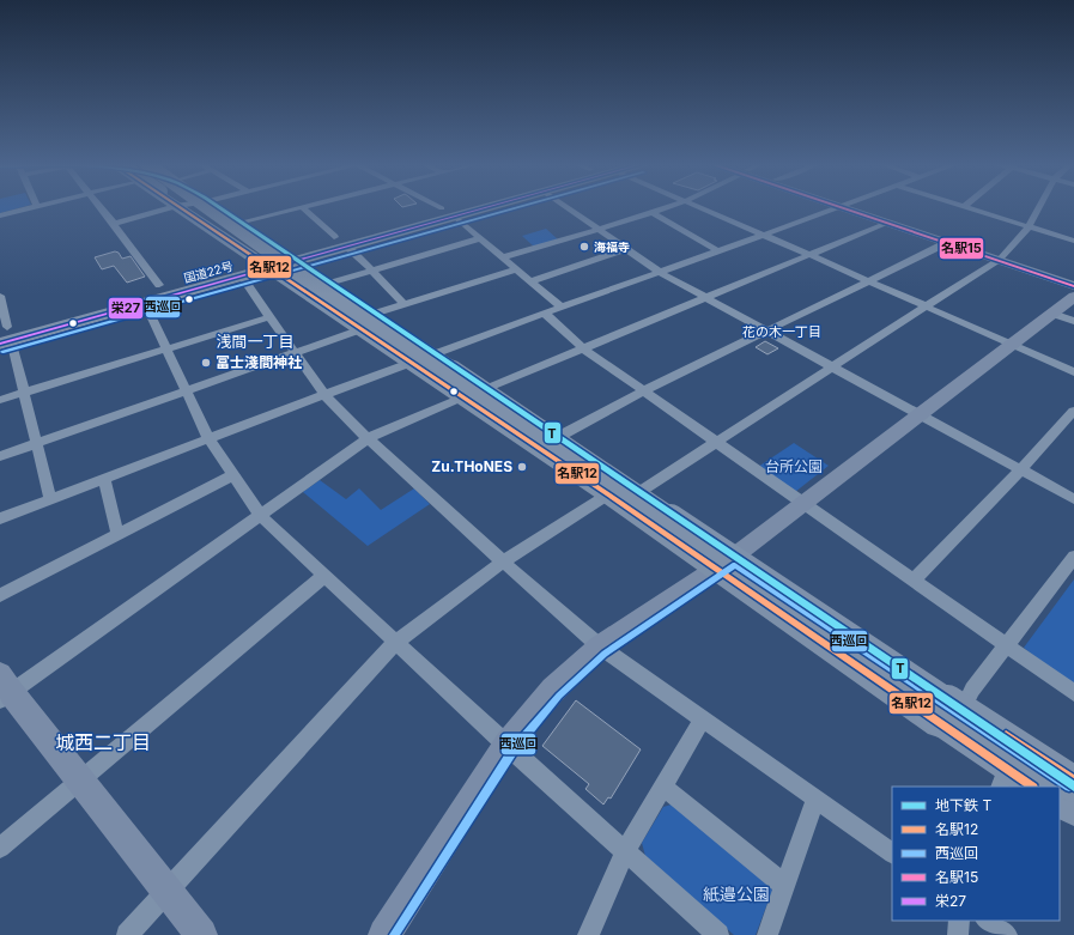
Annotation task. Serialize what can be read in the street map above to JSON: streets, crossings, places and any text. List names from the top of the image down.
{
  "streets": {
    "highway": ["国道22号"]
  },
  "districts": ["花の木一丁目", "浅間一丁目", "城西二丁目"],
  "parks": ["台所公園", "紙邉公園"],
  "places": ["海福寺", "冨士淺間神社", "Zu.THoNES"],
  "lines": [
    "metro line T",
    "transit line 名駅12",
    "transit line 西巡回",
    "transit line 名駅15",
    "transit line 栄27"
  ],
  "legend": [
    "地下鉄 T",
    "名駅12",
    "西巡回",
    "名駅15",
    "栄27"
  ]
}
